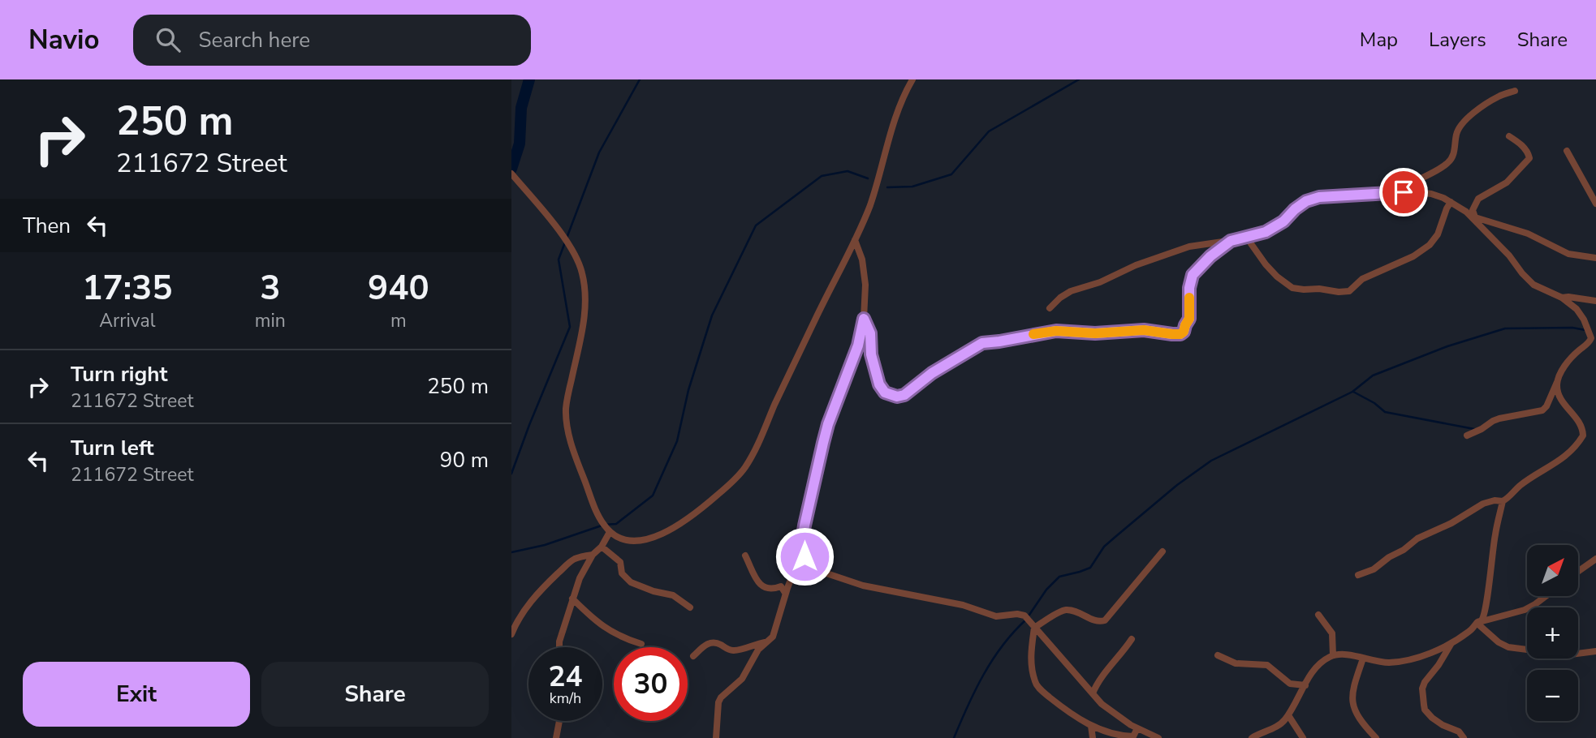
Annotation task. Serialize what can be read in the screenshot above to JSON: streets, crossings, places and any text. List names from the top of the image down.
{
  "north": "top right",
  "page": {
    "header": "Navio",
    "search": "Search here",
    "nav": ["Map", "Layers", "Share"],
    "turn": ["250 m", "211672 Street"],
    "then": "Then",
    "eta": [
      "17:35",
      "Arrival",
      "3",
      "min",
      "940",
      "m"
    ],
    "list": [
      {
        "name": "Turn right",
        "note": "211672 Street",
        "value": "250 m"
      },
      {
        "name": "Turn left",
        "note": "211672 Street",
        "value": "90 m"
      }
    ],
    "map_buttons": ["+", "−"],
    "speed": "24 km/h",
    "limit": "30",
    "buttons": ["Exit", "Share"]
  }
}
